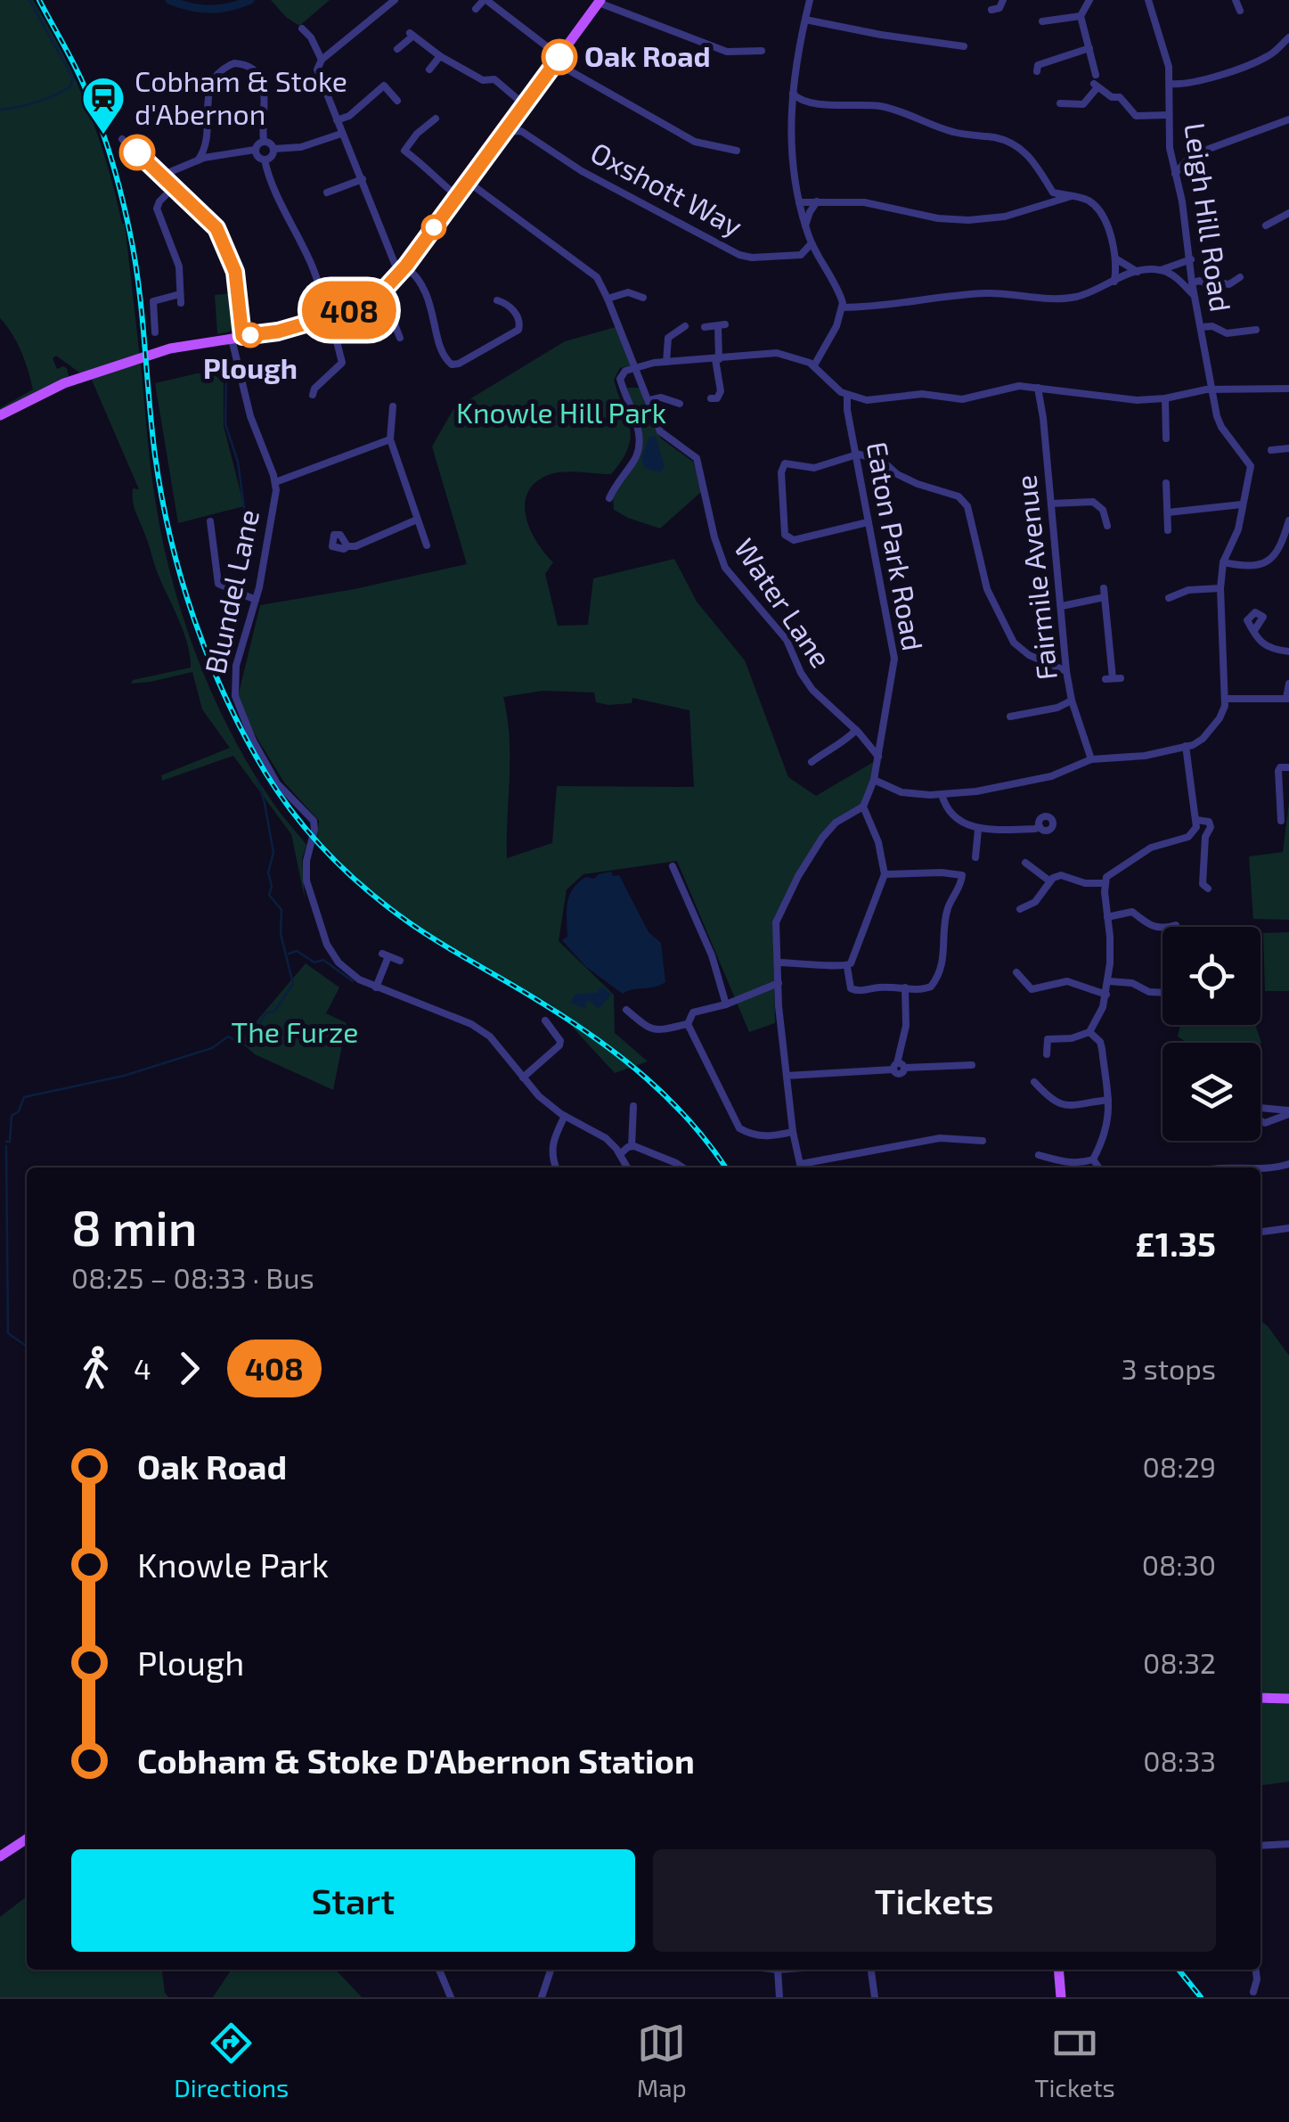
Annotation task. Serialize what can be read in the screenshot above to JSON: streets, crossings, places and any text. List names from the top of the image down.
{
  "streets": {
    "street": [
      "Oxshott Way",
      "Leigh Hill Road",
      "Eaton Park Road",
      "Fairmile Avenue",
      "Blundel Lane",
      "Water Lane"
    ]
  },
  "crossings": [
    ["Eaton Park Road", "Water Lane"]
  ],
  "parks": ["Knowle Hill Park", "The Furze"],
  "places": {
    "other": ["Oak Road", "Plough"],
    "station": ["Cobham & Stoke d'Abernon"]
  },
  "lines": ["bus line 408"],
  "page": {
    "on_map": "408",
    "heading": ["8 min", "08:25 – 08:33 · Bus", "£1.35"],
    "legs": ["4", "408", "3 stops"],
    "list": [
      {
        "name": "Oak Road",
        "value": "08:29"
      },
      {
        "name": "Knowle Park",
        "value": "08:30"
      },
      {
        "name": "Plough",
        "value": "08:32"
      },
      {
        "name": "Cobham & Stoke D'Abernon Station",
        "value": "08:33"
      }
    ],
    "buttons": ["Start", "Tickets"],
    "tabs": ["Directions", "Map", "Tickets"]
  }
}
